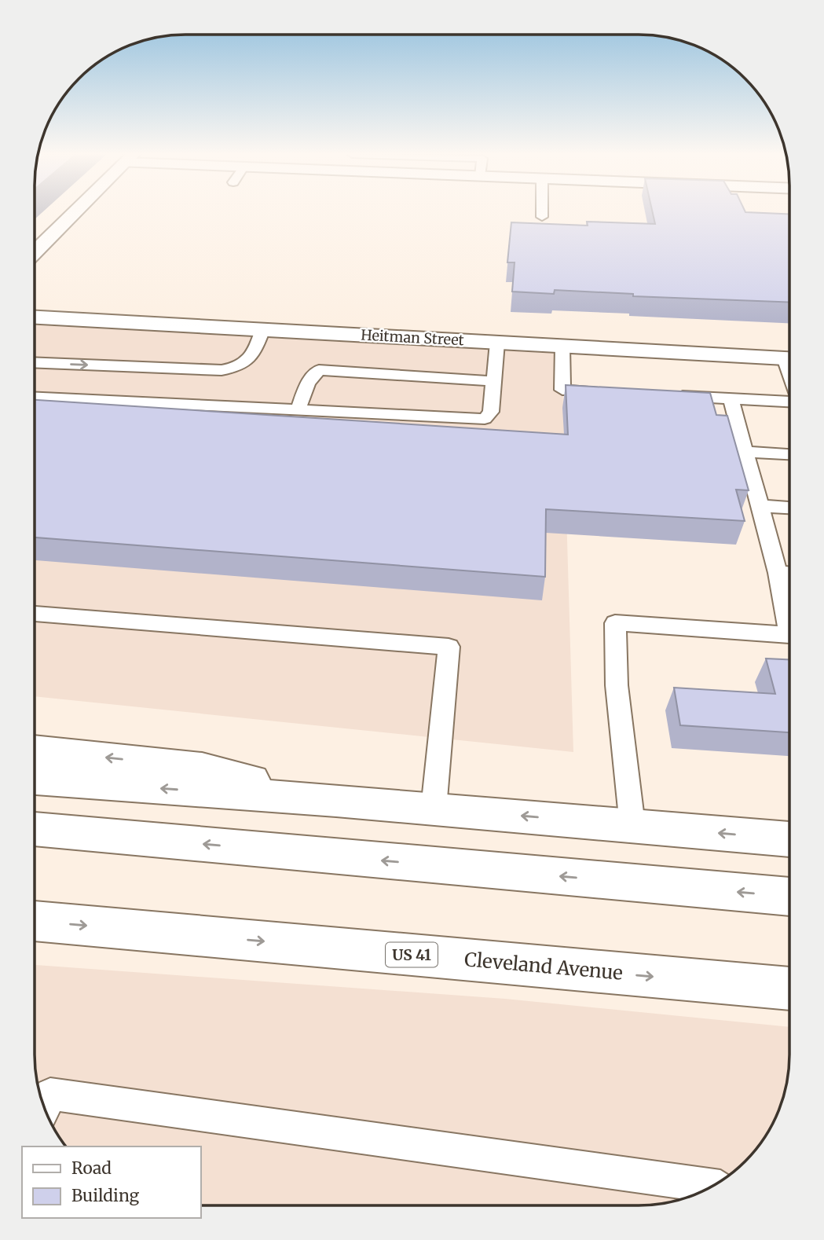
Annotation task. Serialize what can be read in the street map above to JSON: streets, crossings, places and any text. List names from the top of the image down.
{
  "streets": {
    "main road": ["Heitman Street", "US 41", "Cleveland Avenue"]
  },
  "legend": ["Road", "Building"]
}
